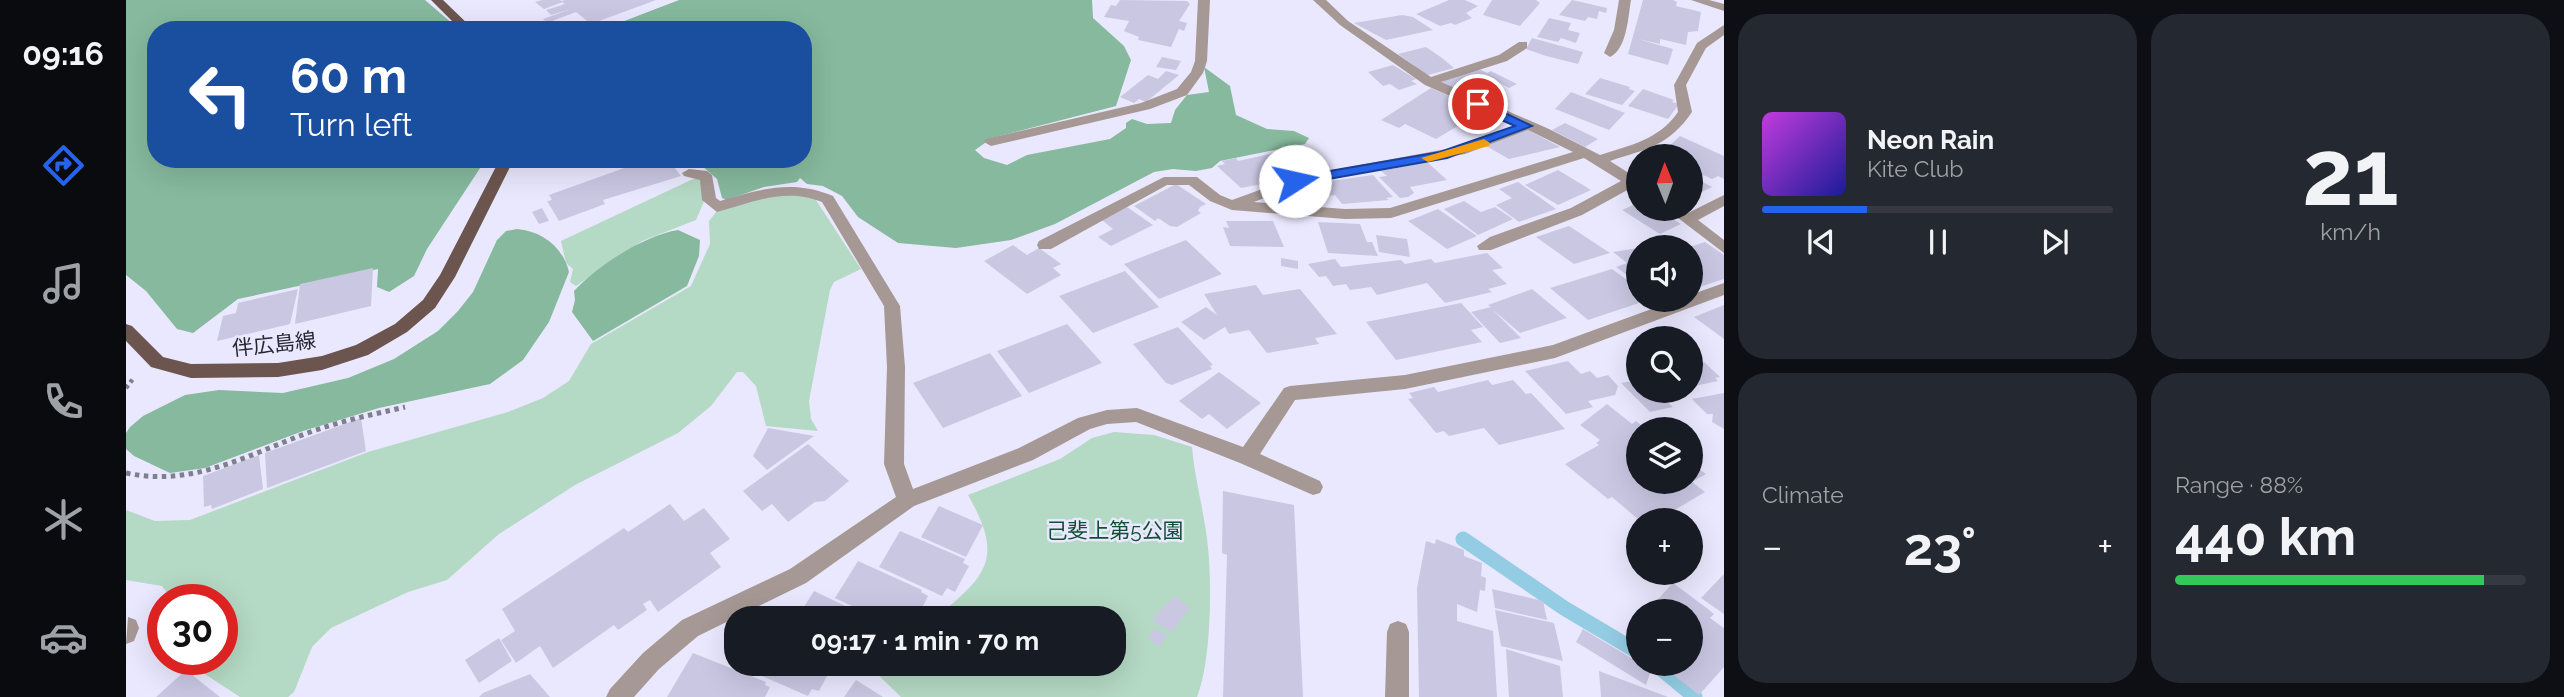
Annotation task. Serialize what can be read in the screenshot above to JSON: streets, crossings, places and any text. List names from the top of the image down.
{
  "streets": {
    "main road": ["伴広島線"]
  },
  "parks": ["己斐上第5公園"],
  "north": "top",
  "page": {
    "tabs": "09:16",
    "tile": [
      ["21", "km/h"],
      "Climate",
      ["Range · 88%", "440 km"]
    ],
    "turn": ["60 m", "Turn left"],
    "song": ["Neon Rain", "Kite Club"],
    "map_buttons": ["+", "−"],
    "heat": ["−", "23°", "+"],
    "limit": "30",
    "trip": "09:17 · 1 min · 70 m"
  }
}
